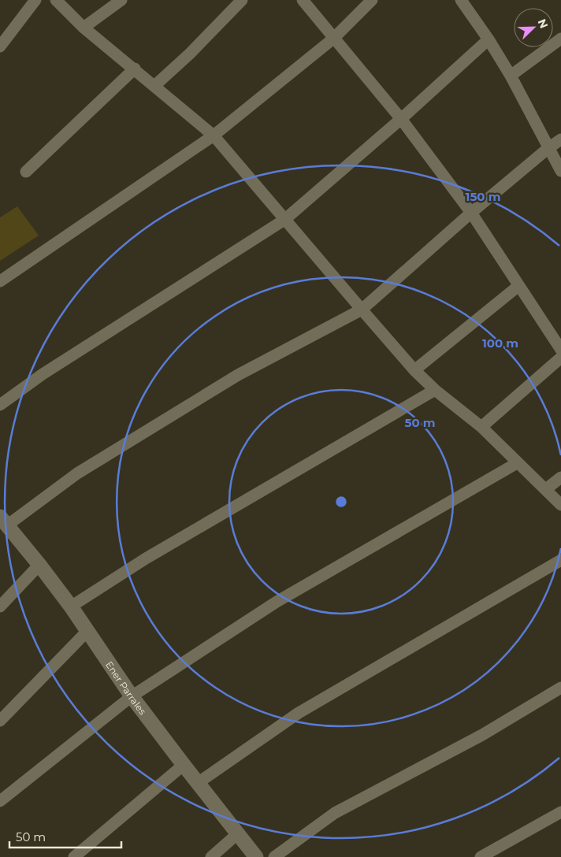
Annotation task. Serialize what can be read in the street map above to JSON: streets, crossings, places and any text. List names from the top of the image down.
{
  "streets": {
    "street": ["Ener Parrales"]
  },
  "scale_bar": "50 m",
  "north": "top right",
  "rings": ["150 m", "100 m", "50 m"]
}
